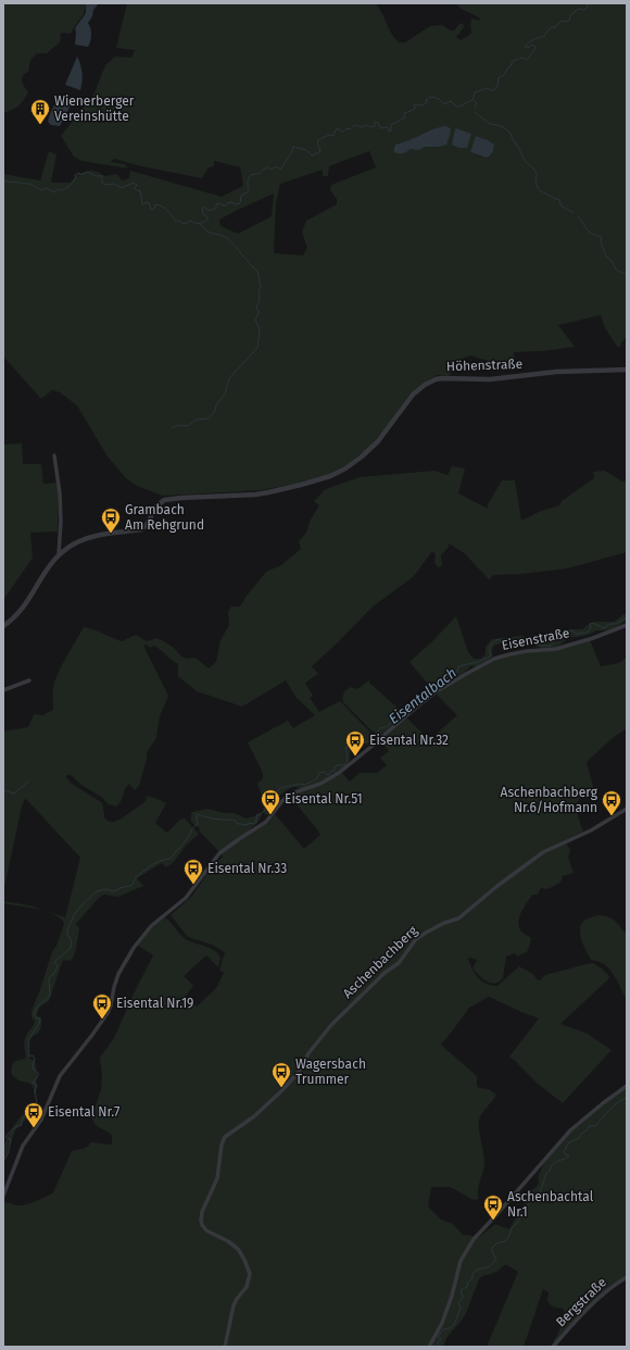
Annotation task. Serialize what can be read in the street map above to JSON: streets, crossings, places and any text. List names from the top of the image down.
{
  "streets": {
    "street": [
      "Höhenstraße",
      "Eisenstraße",
      "Aschenbachberg",
      "Bergstraße"
    ]
  },
  "water": ["Eisentalbach"],
  "places": {
    "building": ["Wienerberger Vereinshütte"],
    "bus stop": [
      "Grambach Am Rehgrund",
      "Eisental Nr.32",
      "Eisental Nr.51",
      "Aschenbachberg Nr.6/Hofmann",
      "Eisental Nr.33",
      "Eisental Nr.19",
      "Wagersbach Trummer",
      "Eisental Nr.7",
      "Aschenbachtal Nr.1"
    ]
  }
}
